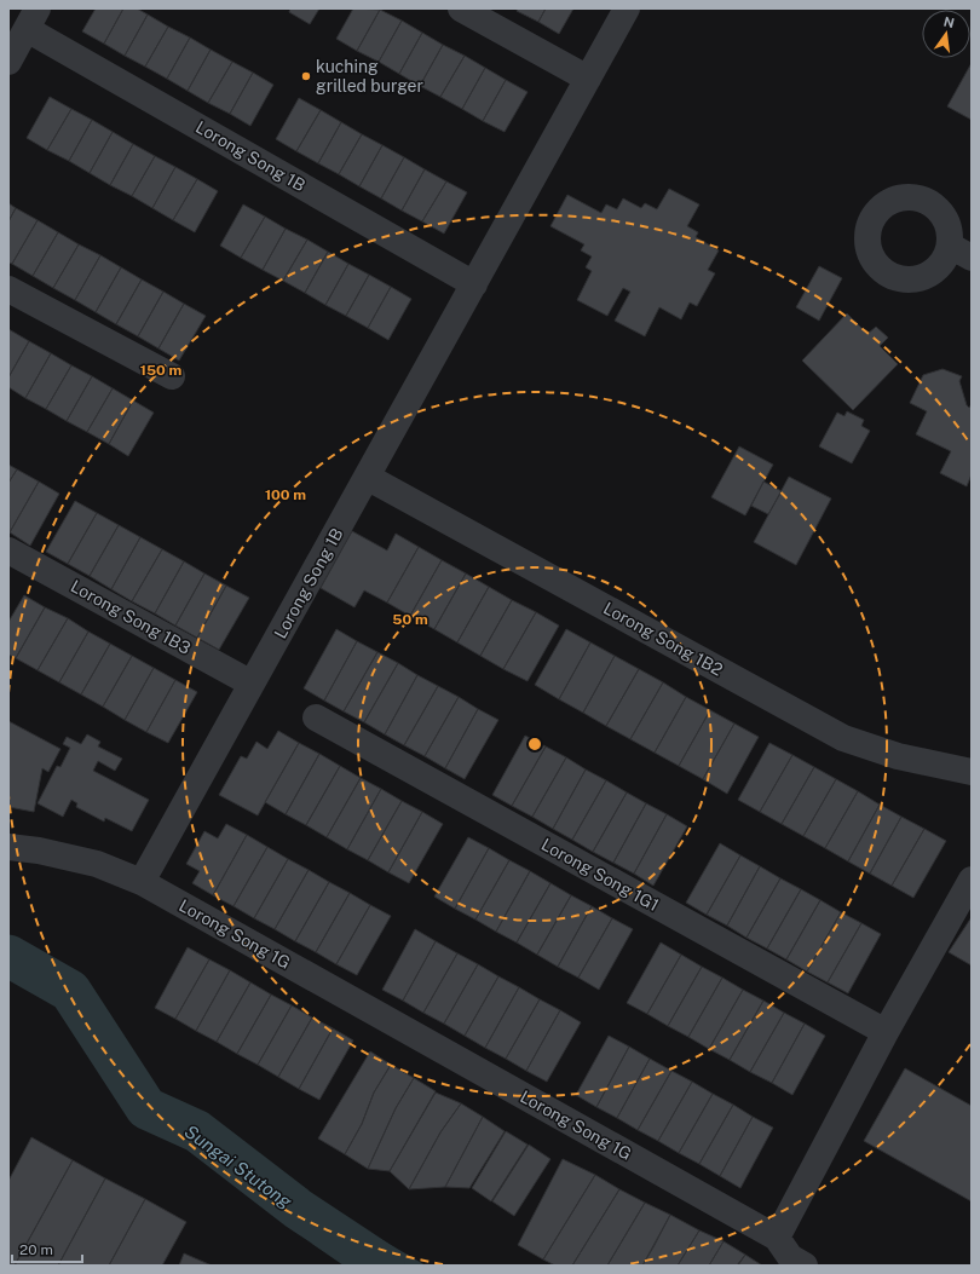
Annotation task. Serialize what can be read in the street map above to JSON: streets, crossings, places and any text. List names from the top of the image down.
{
  "streets": {
    "street": [
      "Lorong Song 1B",
      "Lorong Song 1B3",
      "Lorong Song 1B2",
      "Lorong Song 1G1",
      "Lorong Song 1G"
    ]
  },
  "crossings": [
    ["Lorong Song 1B", "Lorong Song 1B3"],
    ["Lorong Song 1B", "Lorong Song 1B2"],
    ["Lorong Song 1B", "Lorong Song 1G"]
  ],
  "water": ["Sungai Stutong"],
  "places": ["kuching grilled burger"],
  "scale_bar": "20 m",
  "north": "top",
  "rings": ["150 m", "100 m", "50 m"]
}
